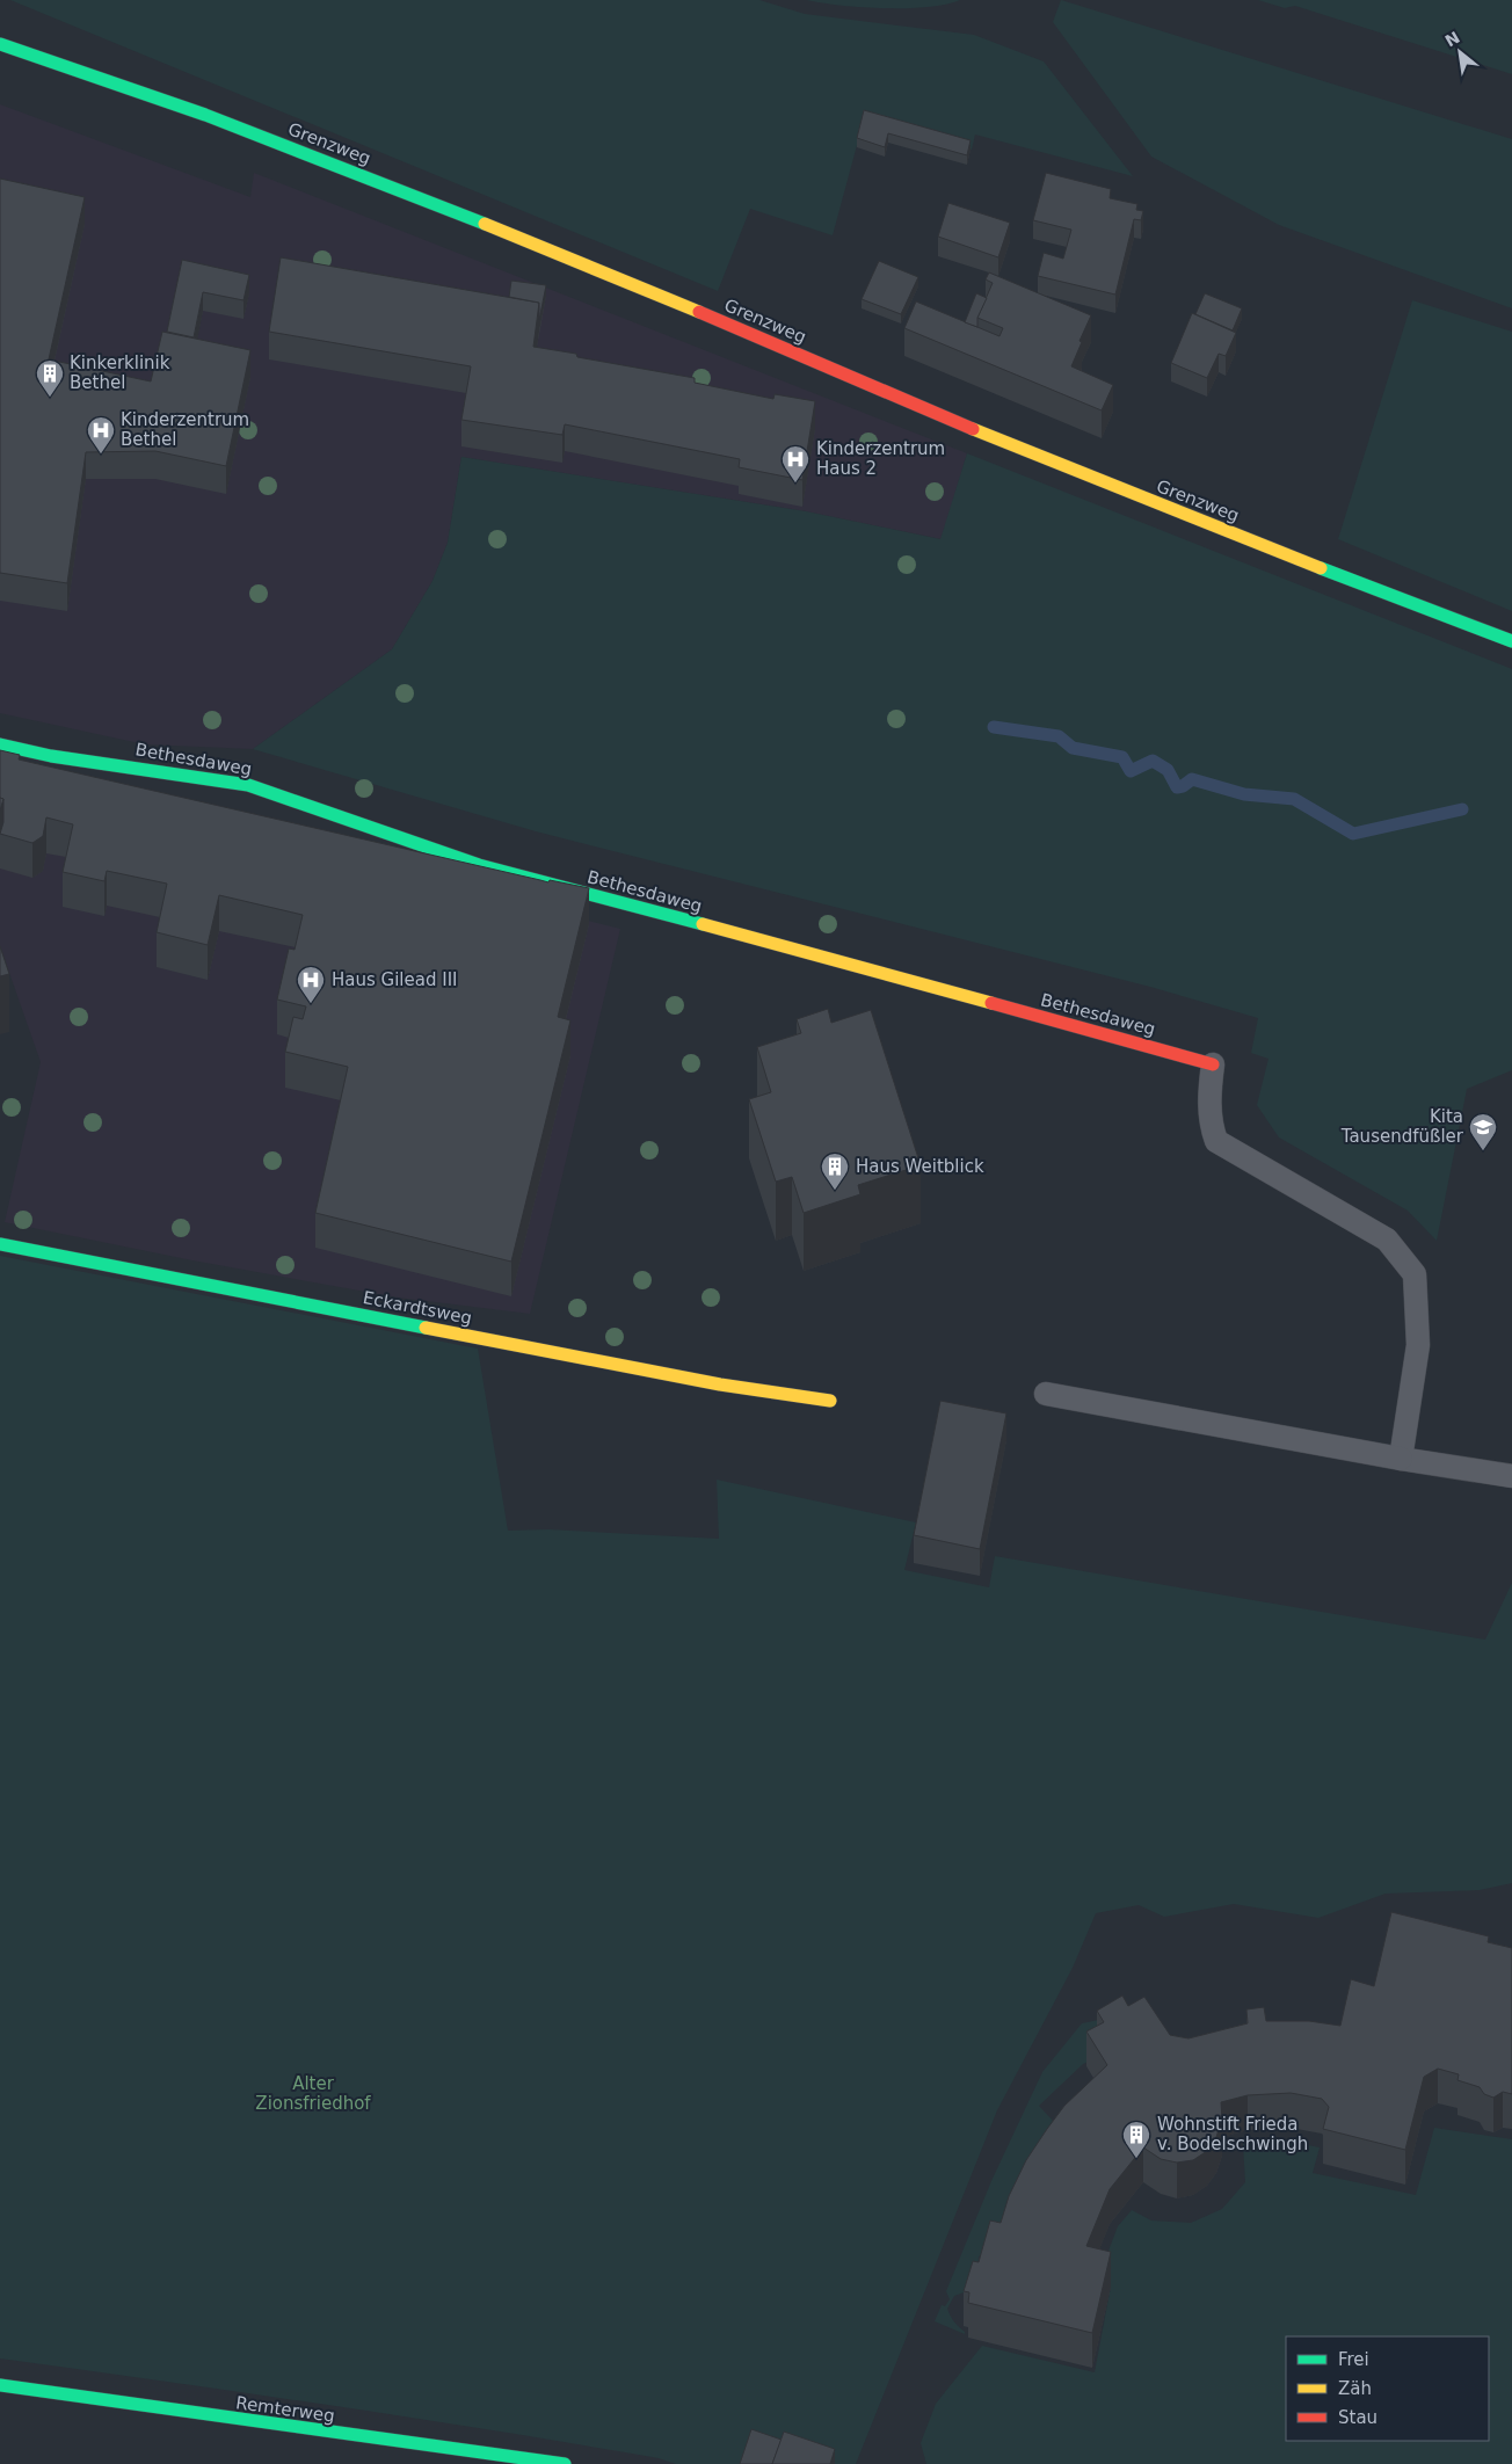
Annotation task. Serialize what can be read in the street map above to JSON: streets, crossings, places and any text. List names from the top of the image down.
{
  "streets": {
    "street": [
      "Grenzweg",
      "Bethesdaweg",
      "Eckardtsweg",
      "Remterweg"
    ]
  },
  "parks": ["Alter Zionsfriedhof"],
  "places": {
    "building": ["Kinkerklinik Bethel", "Haus Weitblick", "Wohnstift Frieda v. Bodelschwingh"],
    "hospital": ["Kinderzentrum Bethel", "Kinderzentrum Haus 2", "Haus Gilead III"],
    "school or university": ["Kita Tausendfüßler"]
  },
  "legend": ["Frei", "Zäh", "Stau"],
  "north": "top left"
}
